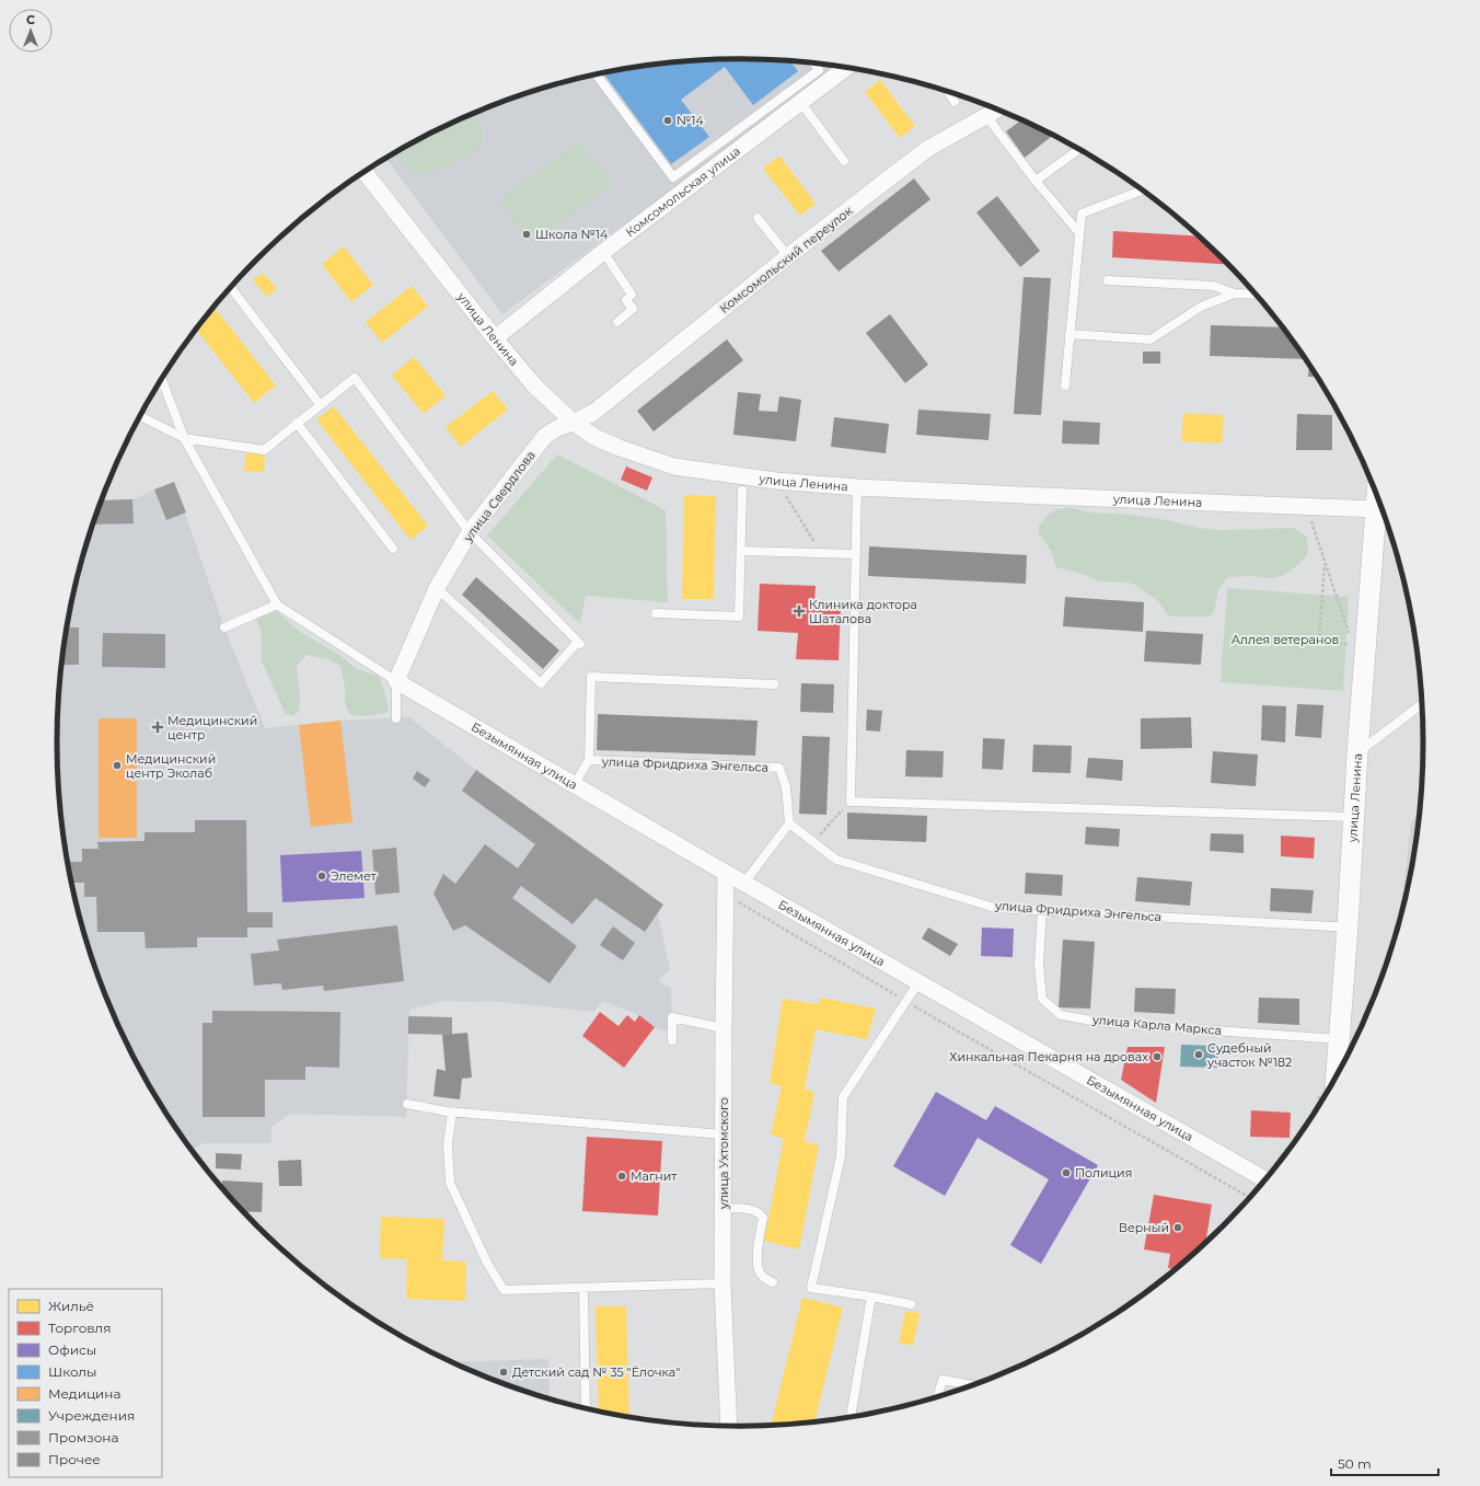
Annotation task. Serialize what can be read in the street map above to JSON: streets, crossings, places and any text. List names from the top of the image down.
{
  "streets": {
    "street": [
      "Комсомольская улица",
      "Комсомольский переулок",
      "улица Ленина",
      "улица Свердлова",
      "Безымянная улица",
      "улица Ухтомского"
    ],
    "lane": ["улица Фридриха Энгельса", "улица Карла Маркса"]
  },
  "crossings": [
    ["Комсомольская улица", "улица Ленина"],
    ["Комсомольский переулок", "улица Ленина"],
    ["Комсомольский переулок", "улица Свердлова"],
    ["улица Ленина", "улица Свердлова"],
    ["улица Ленина", "улица Фридриха Энгельса"],
    ["улица Ленина", "улица Карла Маркса"],
    ["улица Свердлова", "Безымянная улица"],
    ["Безымянная улица", "улица Фридриха Энгельса"],
    ["Безымянная улица", "улица Ухтомского"],
    ["улица Фридриха Энгельса", "улица Карла Маркса"]
  ],
  "parks": ["Аллея ветеранов"],
  "places": {
    "other": [
      "№14",
      "Школа №14",
      "Медицинский центр Эколаб",
      "Элемет",
      "Судебный участок №182",
      "Хинкальная Пекарня на дровах",
      "Полиция",
      "Магнит",
      "Верный",
      "Детский сад № 35 \"Ёлочка\""
    ],
    "health": ["Клиника доктора Шаталова", "Медицинский центр"]
  },
  "legend": [
    "Жильё",
    "Торговля",
    "Офисы",
    "Школы",
    "Медицина",
    "Учреждения",
    "Промзона",
    "Прочее"
  ],
  "scale_bar": "50 m",
  "north": "top"
}
